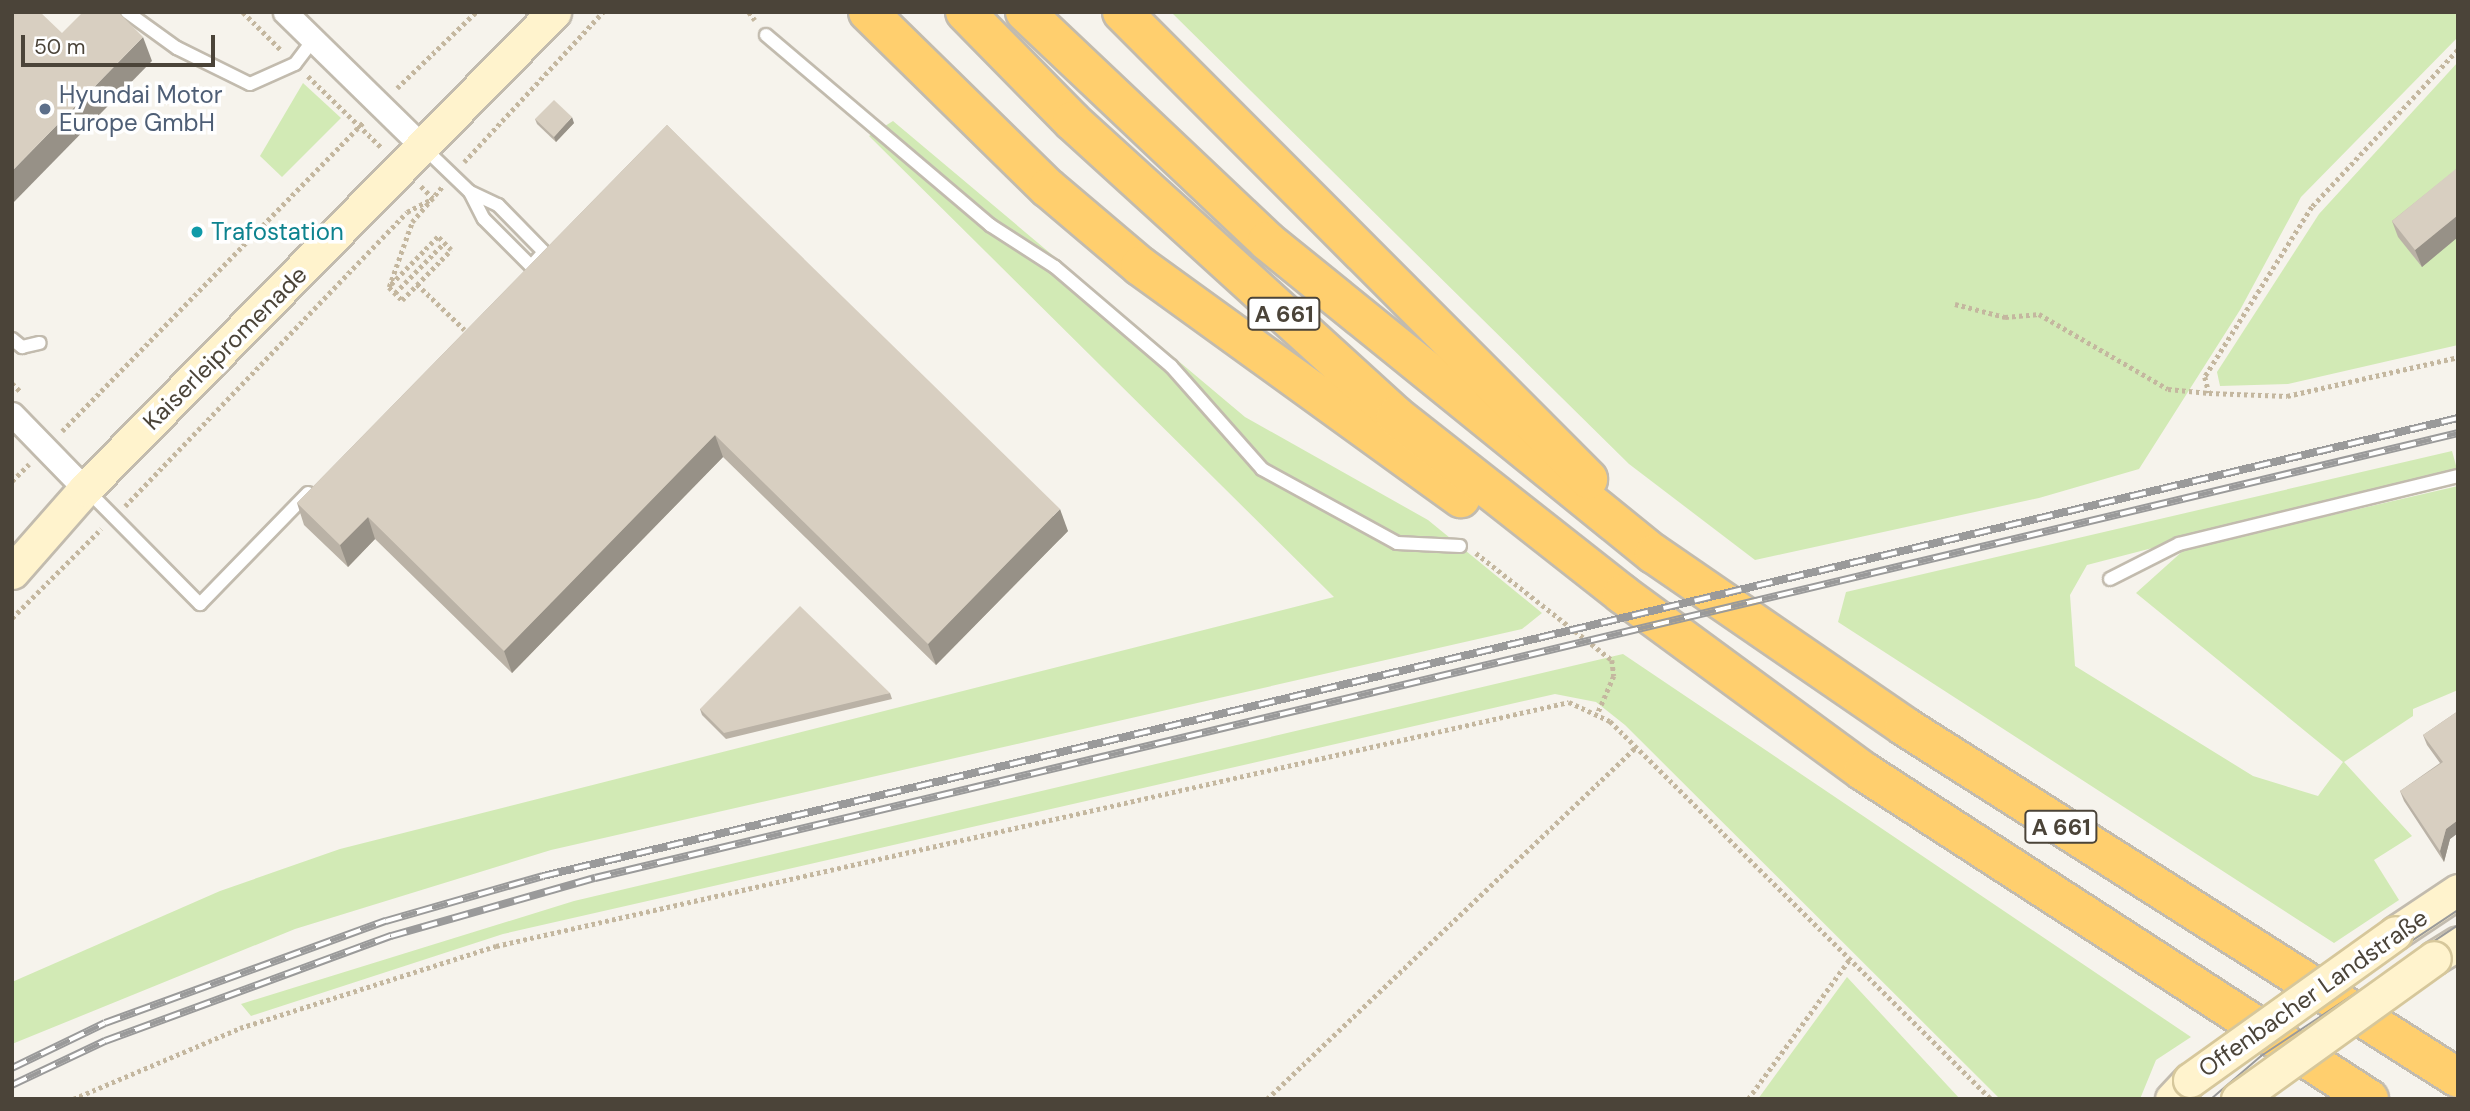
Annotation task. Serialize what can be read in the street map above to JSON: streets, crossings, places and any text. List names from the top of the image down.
{
  "streets": {
    "highway": ["A 661"],
    "main road": ["Kaiserleipromenade", "Offenbacher Landstraße"]
  },
  "places": ["Hyundai Motor Europe GmbH", "Trafostation"],
  "scale_bar": "50 m"
}
